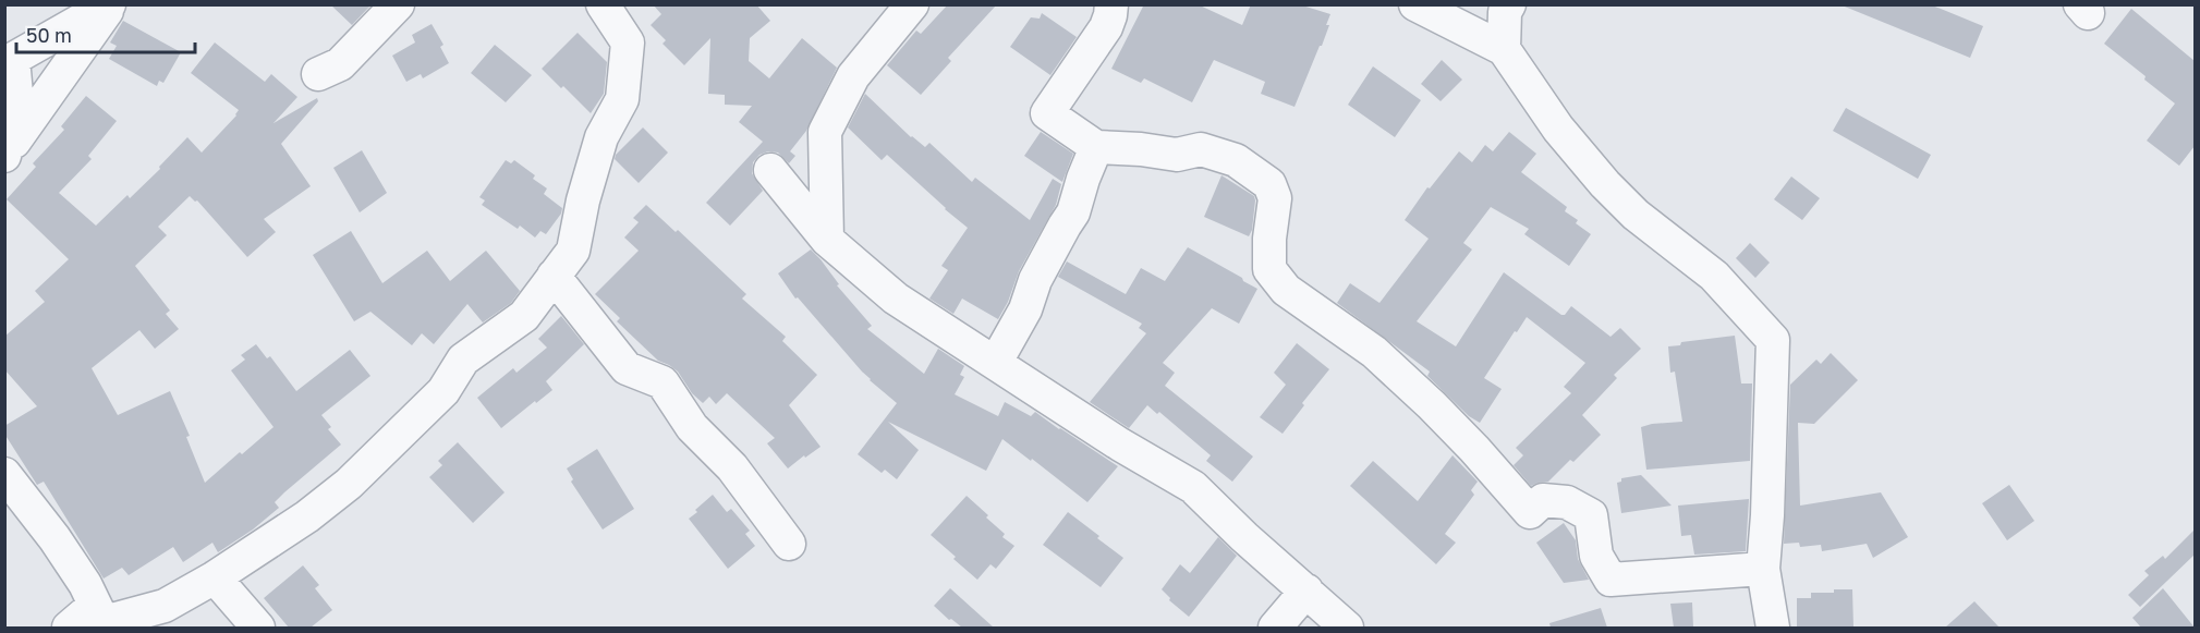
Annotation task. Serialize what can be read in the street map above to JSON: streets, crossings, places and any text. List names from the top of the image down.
{
  "scale_bar": "50 m"
}
